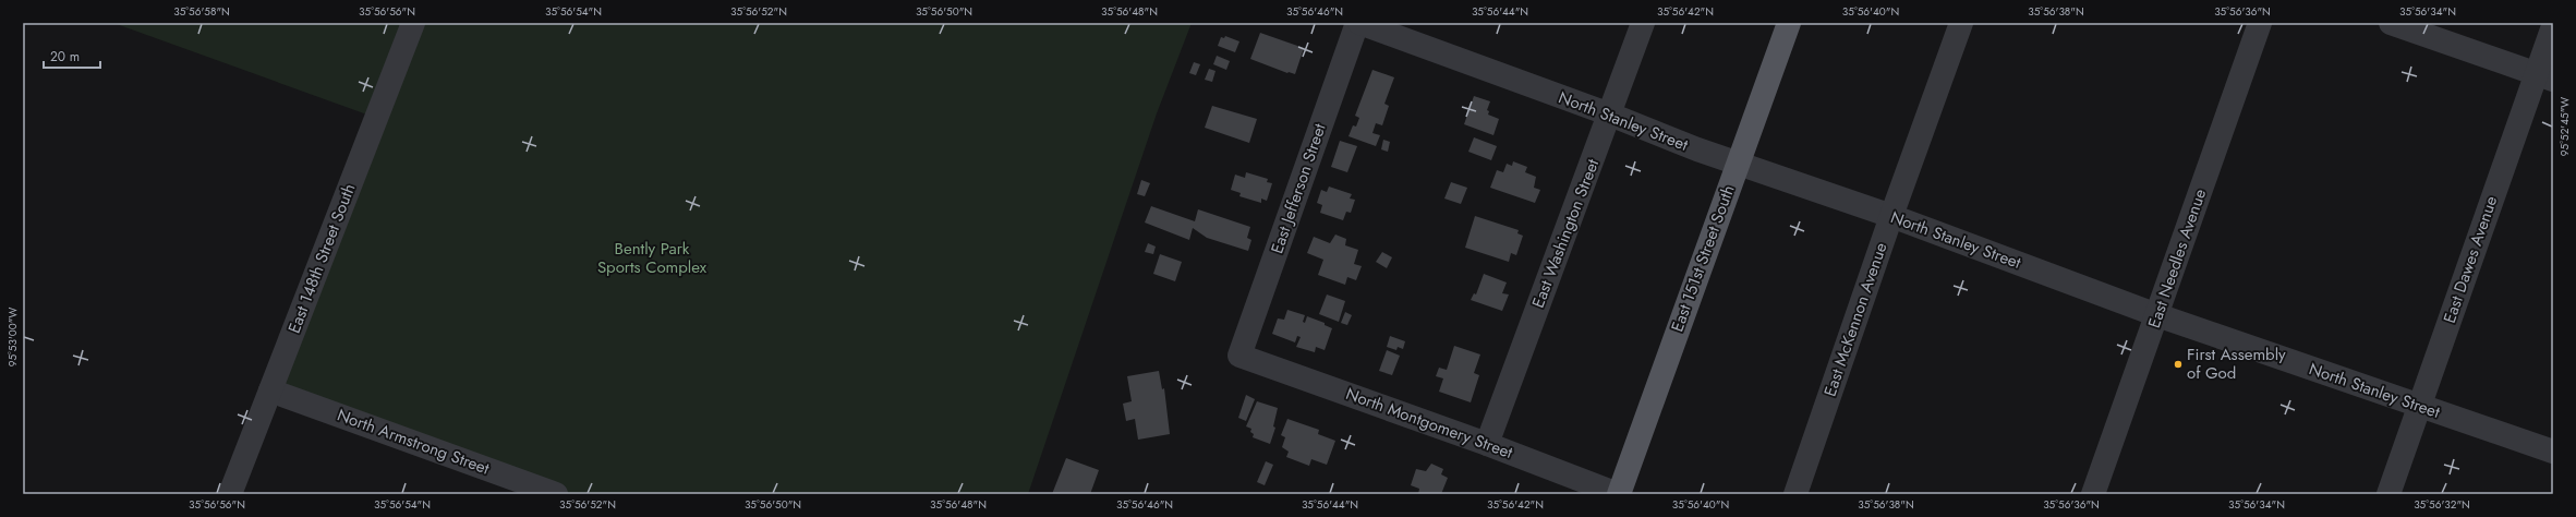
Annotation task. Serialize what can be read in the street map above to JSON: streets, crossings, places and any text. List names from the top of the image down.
{
  "streets": {
    "main road": ["East 151st Street South"],
    "street": [
      "North Stanley Street",
      "East Jefferson Street",
      "East Washington Street",
      "East 148th Street South",
      "East Needles Avenue",
      "East Dawes Avenue",
      "East McKennon Avenue",
      "North Montgomery Street",
      "North Armstrong Street"
    ]
  },
  "crossings": [
    ["North Stanley Street", "East Jefferson Street"],
    ["North Stanley Street", "East Washington Street"],
    ["North Stanley Street", "East 151st Street South"],
    ["North Stanley Street", "East Needles Avenue"],
    ["North Stanley Street", "East Dawes Avenue"],
    ["North Stanley Street", "East McKennon Avenue"],
    ["East Jefferson Street", "North Montgomery Street"],
    ["East Washington Street", "North Montgomery Street"],
    ["East 148th Street South", "North Armstrong Street"],
    ["East 151st Street South", "North Montgomery Street"]
  ],
  "parks": ["Bently Park Sports Complex"],
  "places": ["First Assembly of God"],
  "scale_bar": "20 m",
  "coordinates": [
    "35°56'58\"N",
    "35°56'56\"N",
    "35°56'54\"N",
    "35°56'52\"N",
    "35°56'50\"N",
    "35°56'48\"N",
    "35°56'46\"N",
    "35°56'44\"N",
    "35°56'42\"N",
    "35°56'40\"N",
    "35°56'38\"N",
    "35°56'36\"N",
    "35°56'34\"N",
    "95°52'45\"W",
    "95°53'00\"W",
    "35°56'32\"N"
  ]
}
